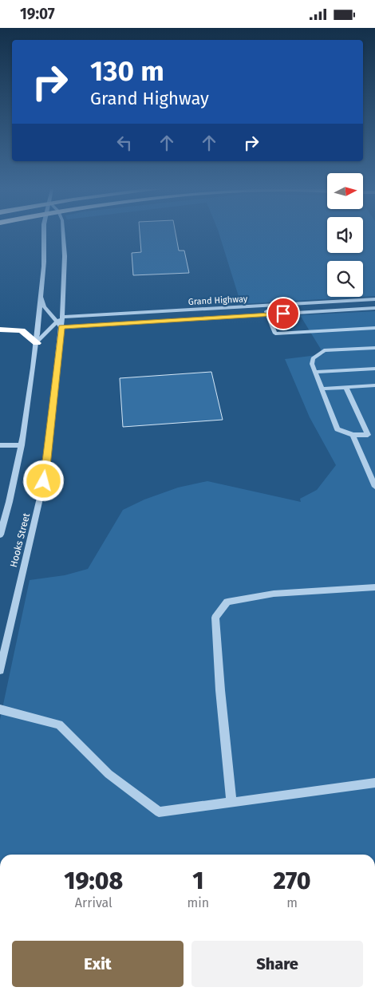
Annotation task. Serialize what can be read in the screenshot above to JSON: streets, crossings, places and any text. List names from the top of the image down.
{
  "streets": {
    "street": ["Grand Highway", "Hooks Street"]
  },
  "crossings": [
    ["Grand Highway", "Hooks Street"]
  ],
  "north": "right",
  "page": {
    "status": "19:07",
    "turn": ["130 m", "Grand Highway"],
    "eta": [
      "19:08",
      "Arrival",
      "1",
      "min",
      "270",
      "m"
    ],
    "buttons": ["Exit", "Share"]
  }
}
